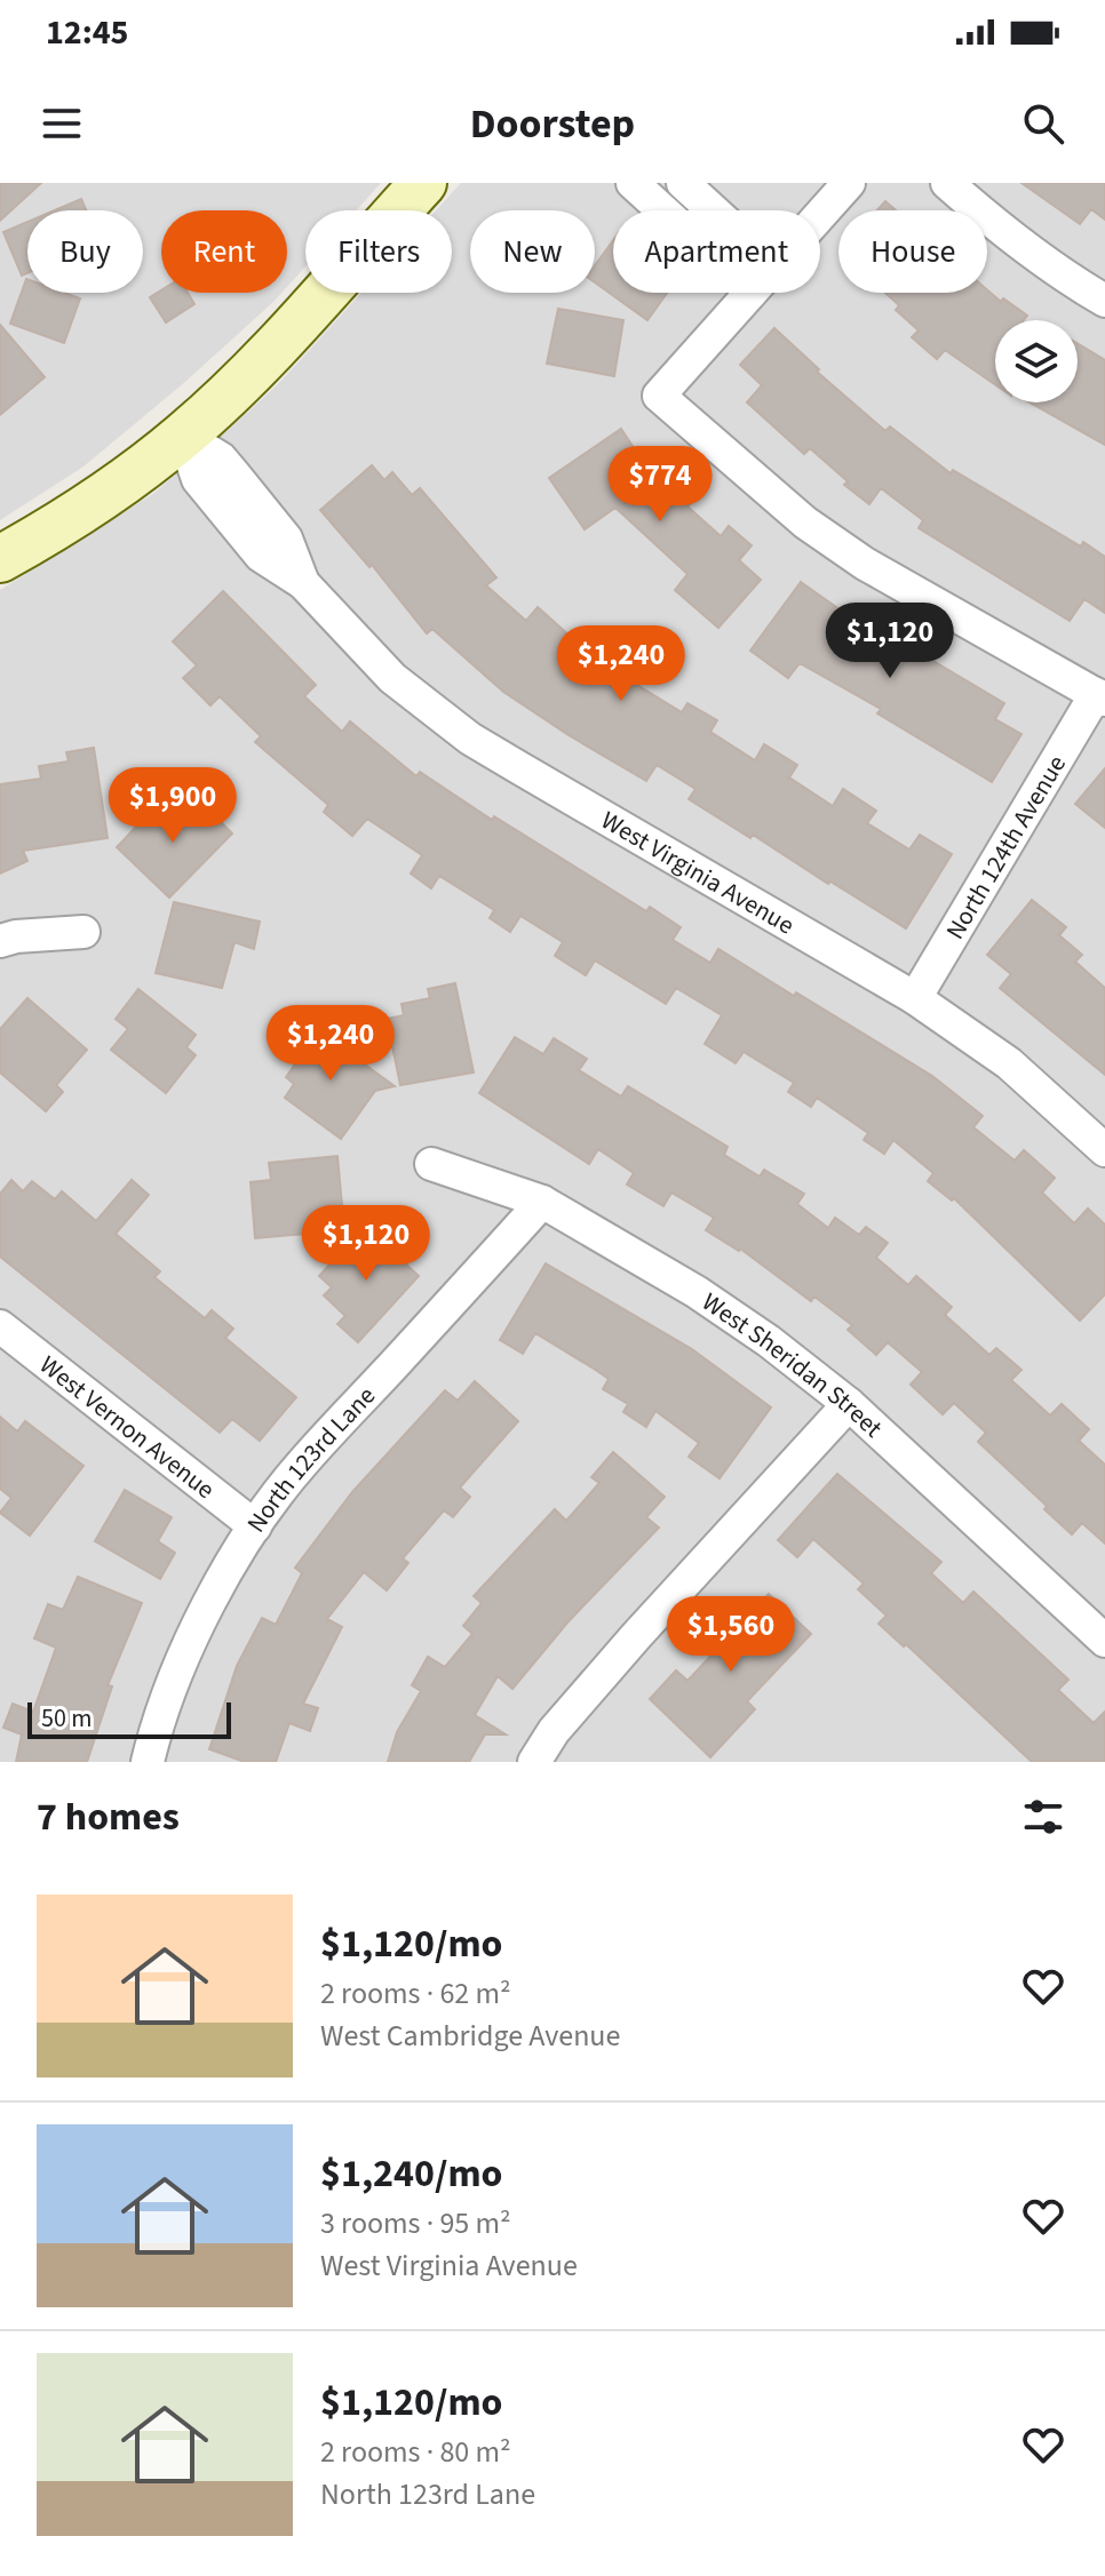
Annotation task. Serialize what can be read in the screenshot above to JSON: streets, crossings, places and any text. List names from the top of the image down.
{
  "streets": {
    "street": [
      "North 124th Avenue",
      "West Virginia Avenue",
      "West Sheridan Street",
      "West Vernon Avenue",
      "North 123rd Lane"
    ]
  },
  "crossings": [
    ["North 124th Avenue", "West Virginia Avenue"],
    ["West Sheridan Street", "North 123rd Lane"],
    ["West Vernon Avenue", "North 123rd Lane"]
  ],
  "scale_bar": "50 m",
  "page": {
    "status": "12:45",
    "header": "Doorstep",
    "chip": [
      "Buy",
      "Rent",
      "Filters",
      "New",
      "Apartment",
      "House"
    ],
    "price": [
      "$774",
      "$1,120",
      "$1,240",
      "$1,900",
      "$1,240",
      "$1,120",
      "$1,560"
    ],
    "scale": "50 m",
    "heading": "7 homes",
    "list": [
      {
        "name": "$1,120/mo",
        "note": "2 rooms · 62 m² · West Cambridge Avenue"
      },
      {
        "name": "$1,240/mo",
        "note": "3 rooms · 95 m² · West Virginia Avenue"
      },
      {
        "name": "$1,120/mo",
        "note": "2 rooms · 80 m² · North 123rd Lane"
      }
    ]
  }
}
